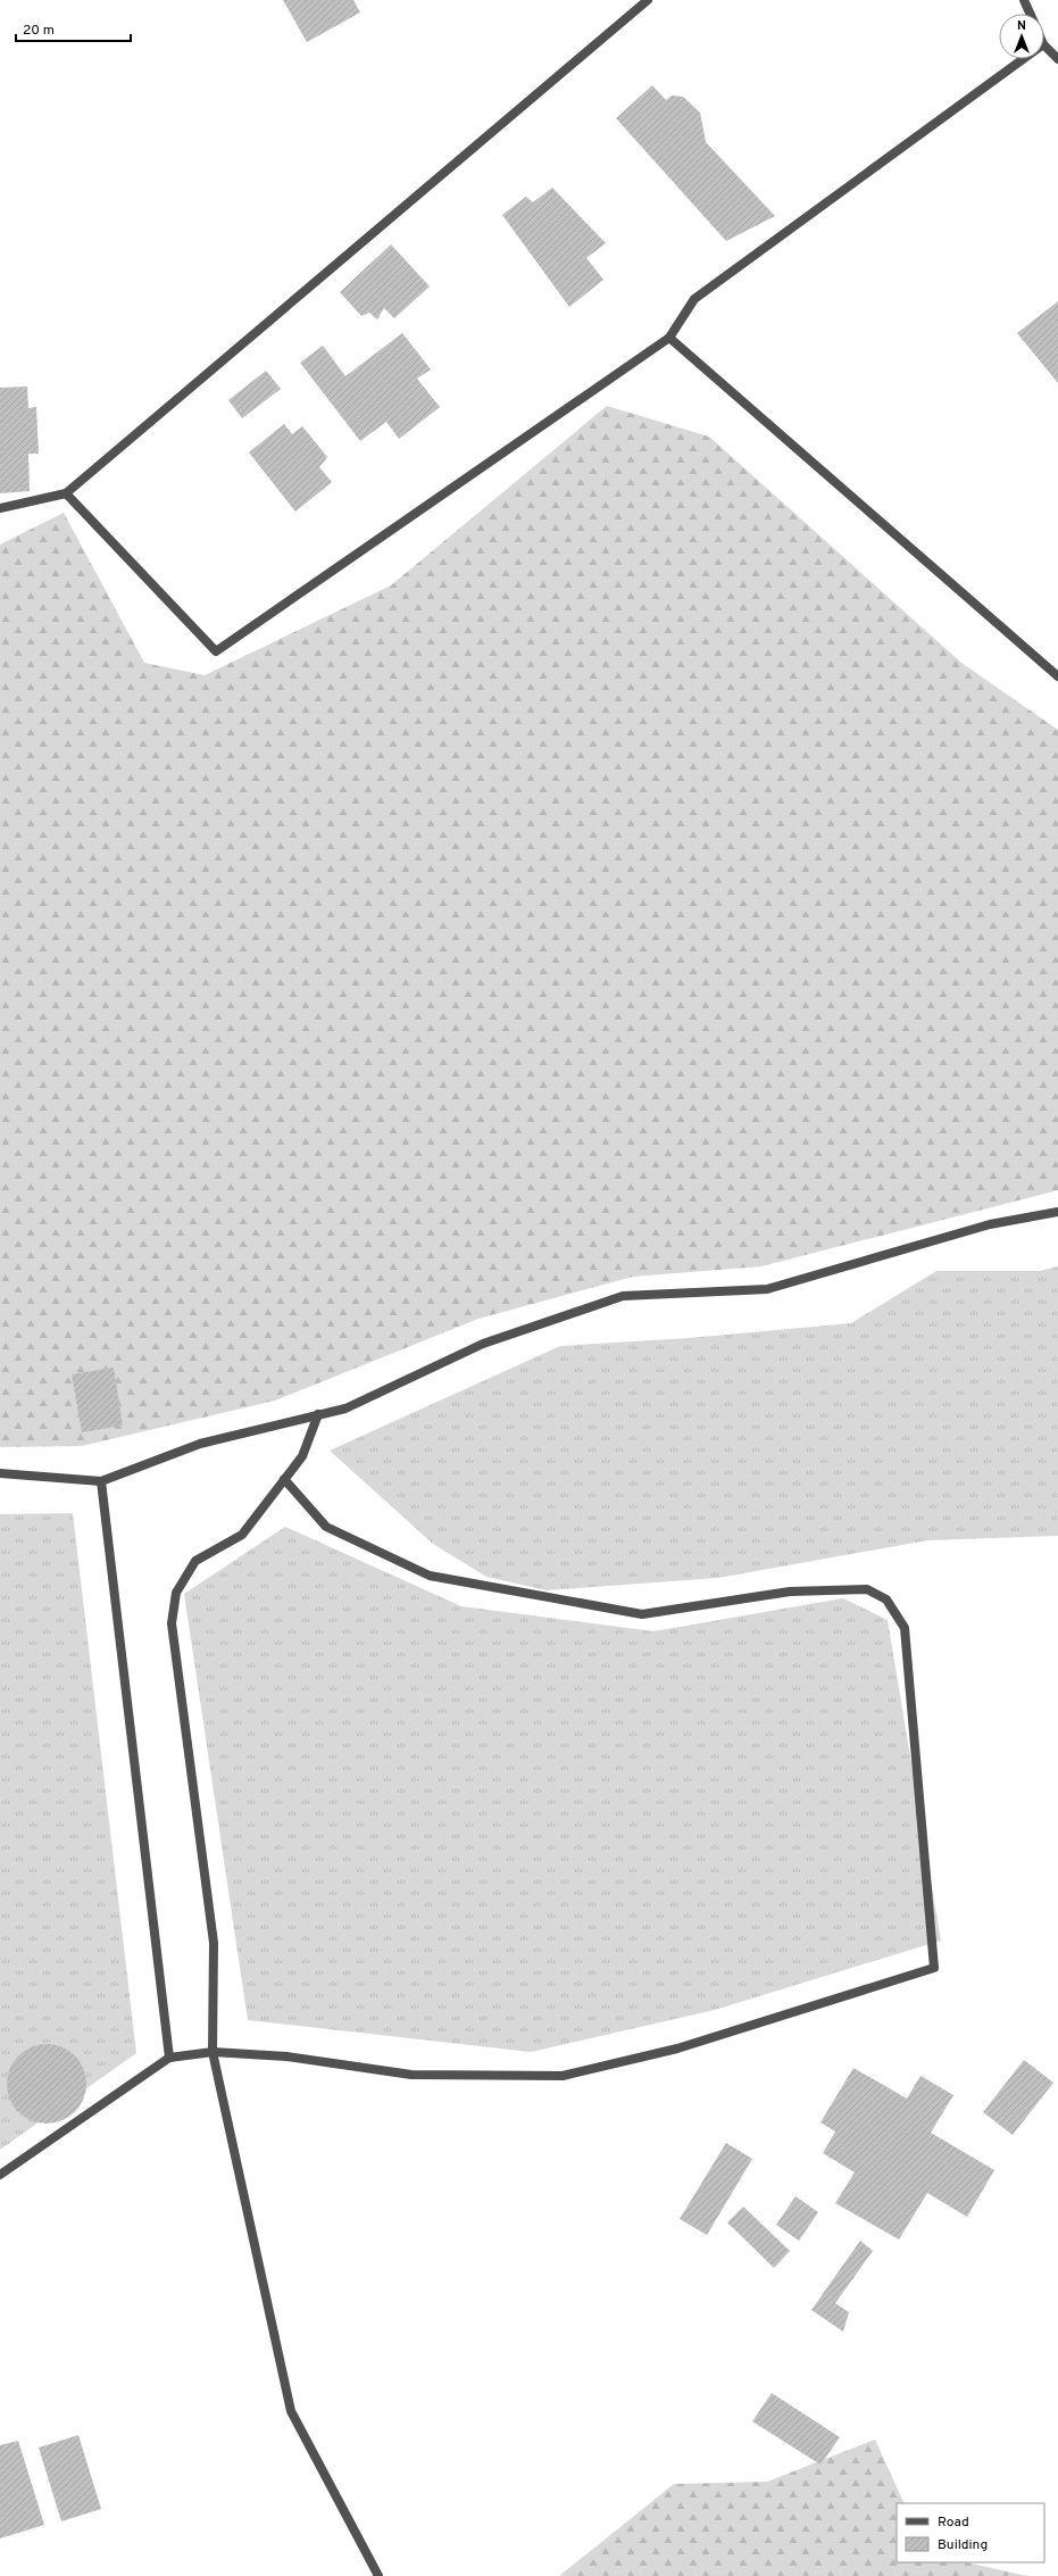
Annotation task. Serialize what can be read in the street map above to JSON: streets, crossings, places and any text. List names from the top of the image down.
{
  "legend": ["Road", "Building"],
  "scale_bar": "20 m",
  "north": "top"
}
